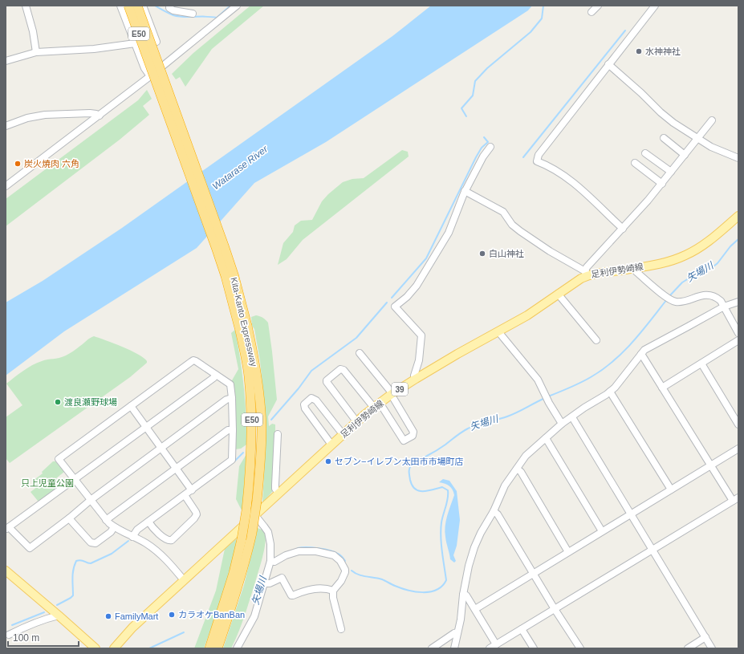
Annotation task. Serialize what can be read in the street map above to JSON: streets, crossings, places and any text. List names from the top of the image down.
{
  "streets": {
    "highway": ["E50", "Kita-Kanto Expressway"],
    "main road": ["足利伊勢崎線", "39"]
  },
  "crossings": [
    ["足利伊勢崎線", "Kita-Kanto Expressway"]
  ],
  "water": ["Watarase River", "矢場川"],
  "parks": ["只上児童公園"],
  "places": [
    "水神神社",
    "炭火焼肉 六角",
    "白山神社",
    "渡良瀬野球場",
    "セブン−イレブン太田市市場町店",
    "カラオケBanBan",
    "FamilyMart"
  ],
  "scale_bar": "100 m"
}
